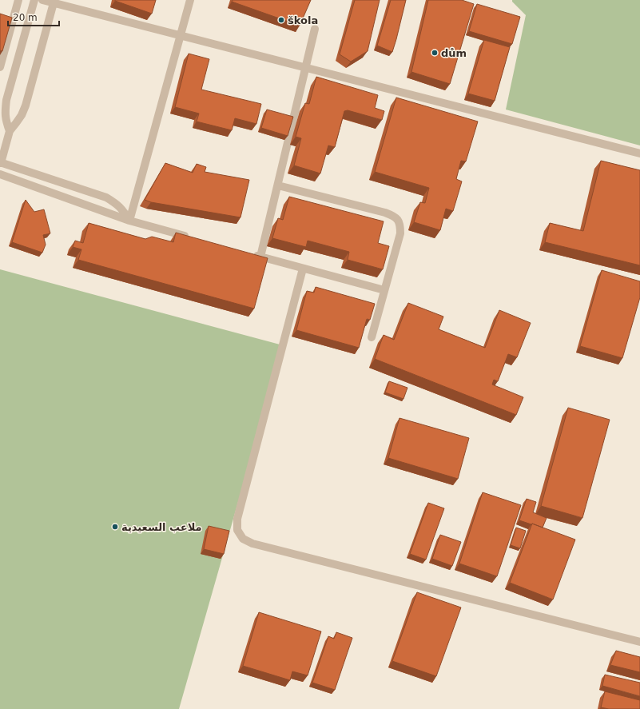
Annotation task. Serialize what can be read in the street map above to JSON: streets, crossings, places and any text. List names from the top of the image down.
{
  "places": ["škola", "dům", "ملاعب السعيدية"],
  "scale_bar": "20 m"
}
